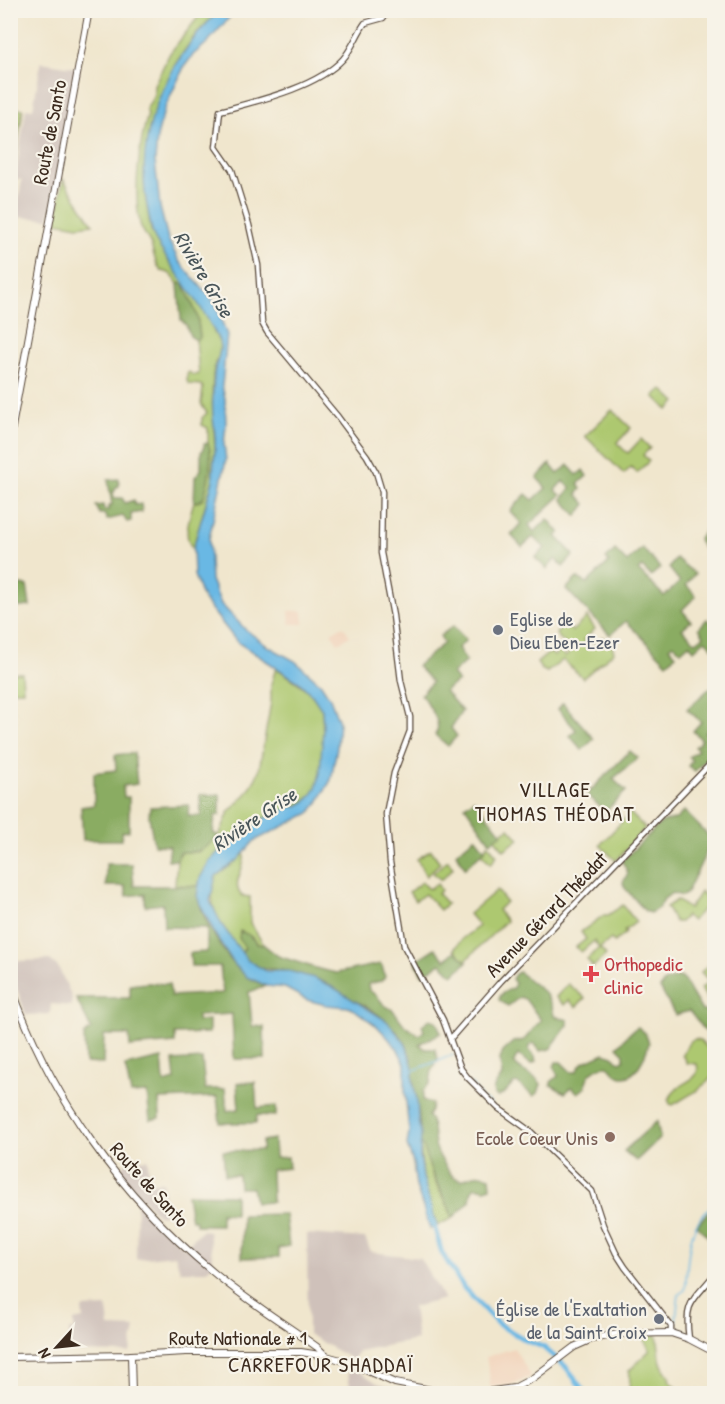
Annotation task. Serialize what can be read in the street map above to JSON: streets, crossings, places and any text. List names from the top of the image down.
{
  "streets": {
    "main road": ["Route de Santo", "Route Nationale # 1"],
    "street": ["Avenue Gérard Théodat"]
  },
  "crossings": [
    ["Route de Santo", "Route Nationale # 1"]
  ],
  "districts": ["VILLAGE THOMAS THÉODAT", "CARREFOUR SHADDAÏ"],
  "water": ["Rivière Grise"],
  "places": {
    "other": ["Eglise de Dieu Eben-Ezer", "Ecole Coeur Unis", "Église de l'Exaltation de la Saint Croix"],
    "health": ["Orthopedic clinic"]
  },
  "north": "bottom left"
}
